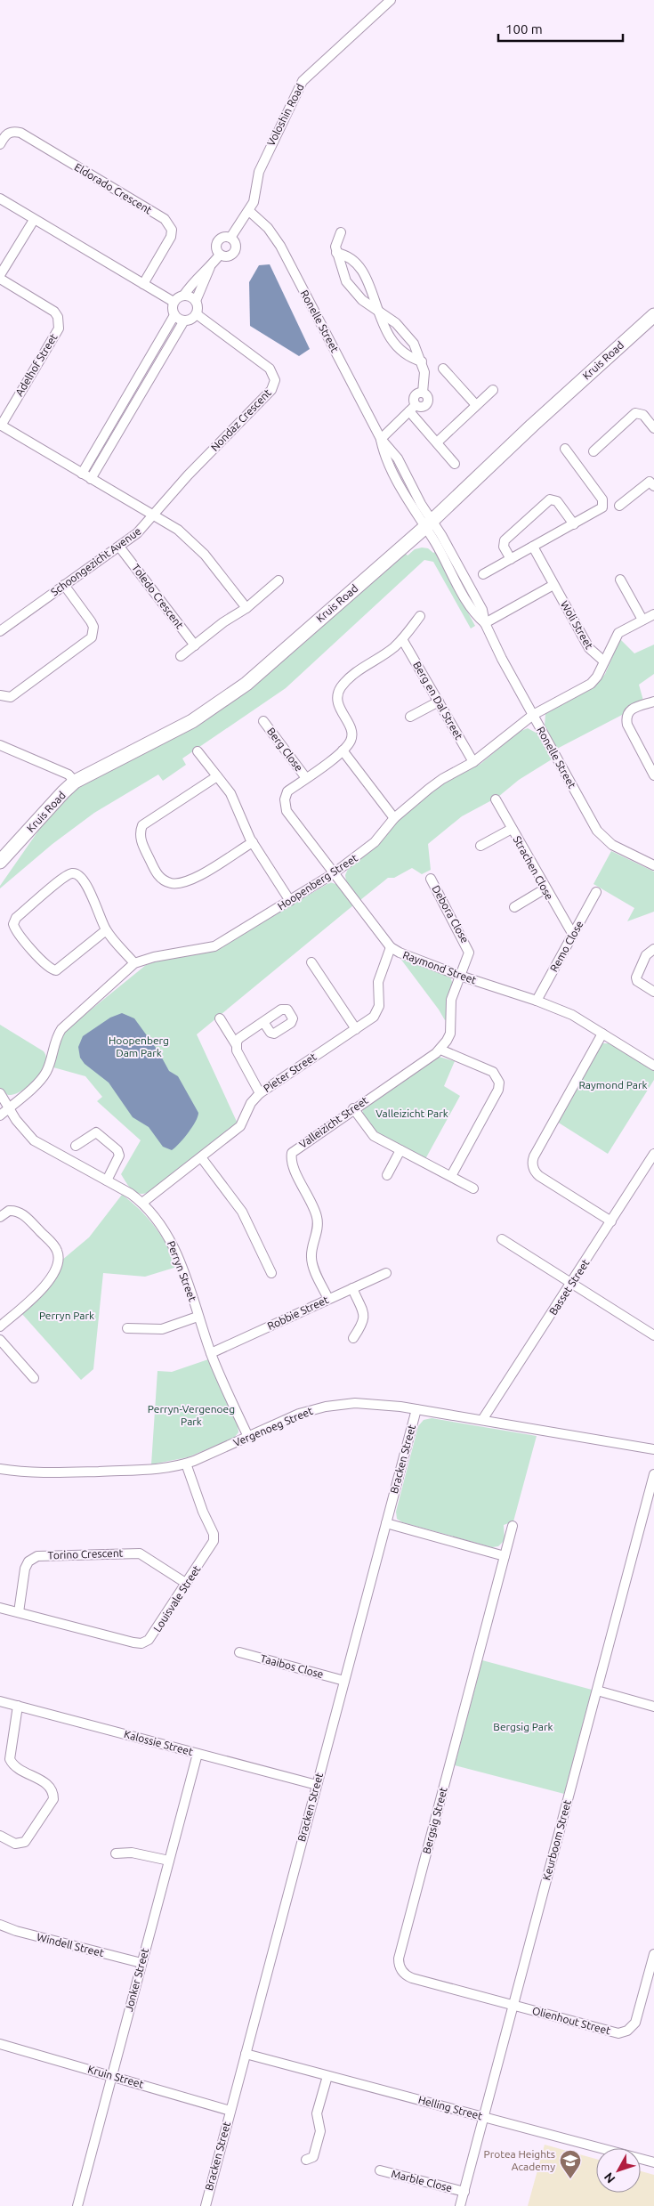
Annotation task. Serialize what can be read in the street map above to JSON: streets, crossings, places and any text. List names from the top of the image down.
{
  "streets": {
    "street": [
      "Voloshin Road",
      "Eldorado Crescent",
      "Ronelle Street",
      "Kruis Road",
      "Adelhof Street",
      "Nondaz Crescent",
      "Schoongezicht Avenue",
      "Toledo Crescent",
      "Woli Street",
      "Berg en Dal Street",
      "Berg Close",
      "Strachen Close",
      "Hoopenberg Street",
      "Debora Close",
      "Remo Close",
      "Raymond Street",
      "Pieter Street",
      "Valleizicht Street",
      "Perryn Street",
      "Basset Street",
      "Robbie Street",
      "Vergenoeg Street",
      "Bracken Street",
      "Torino Crescent",
      "Louisvale Street",
      "Taaibos Close",
      "Kalossie Street",
      "Bergsig Street",
      "Keurboom Street",
      "Windell Street",
      "Jonker Street",
      "Olienhout Street",
      "Kruin Street",
      "Helling Street",
      "Marble Close"
    ]
  },
  "crossings": [
    ["Voloshin Road", "Ronelle Street"],
    ["Ronelle Street", "Kruis Road"],
    ["Ronelle Street", "Hoopenberg Street"],
    ["Adelhof Street", "Schoongezicht Avenue"],
    ["Nondaz Crescent", "Schoongezicht Avenue"],
    ["Schoongezicht Avenue", "Toledo Crescent"],
    ["Woli Street", "Hoopenberg Street"],
    ["Berg en Dal Street", "Hoopenberg Street"],
    ["Berg Close", "Raymond Street"],
    ["Strachen Close", "Remo Close"],
    ["Hoopenberg Street", "Raymond Street"],
    ["Hoopenberg Street", "Perryn Street"],
    ["Debora Close", "Raymond Street"],
    ["Debora Close", "Valleizicht Street"],
    ["Remo Close", "Raymond Street"],
    ["Raymond Street", "Pieter Street"],
    ["Raymond Street", "Valleizicht Street"],
    ["Pieter Street", "Perryn Street"],
    ["Valleizicht Street", "Robbie Street"],
    ["Perryn Street", "Robbie Street"],
    ["Perryn Street", "Vergenoeg Street"],
    ["Basset Street", "Vergenoeg Street"],
    ["Vergenoeg Street", "Bracken Street"],
    ["Vergenoeg Street", "Louisvale Street"],
    ["Bracken Street", "Taaibos Close"],
    ["Bracken Street", "Kalossie Street"],
    ["Bracken Street", "Kruin Street"],
    ["Bracken Street", "Helling Street"],
    ["Torino Crescent", "Louisvale Street"],
    ["Kalossie Street", "Jonker Street"],
    ["Bergsig Street", "Keurboom Street"],
    ["Bergsig Street", "Olienhout Street"],
    ["Keurboom Street", "Olienhout Street"],
    ["Keurboom Street", "Helling Street"],
    ["Keurboom Street", "Marble Close"],
    ["Windell Street", "Jonker Street"],
    ["Jonker Street", "Kruin Street"]
  ],
  "parks": [
    "Hoopenberg Dam Park",
    "Raymond Park",
    "Valleizicht Park",
    "Perryn Park",
    "Perryn-Vergenoeg Park",
    "Bergsig Park"
  ],
  "places": {
    "school or university": ["Protea Heights Academy"]
  },
  "scale_bar": "100 m",
  "north": "bottom left"
}
